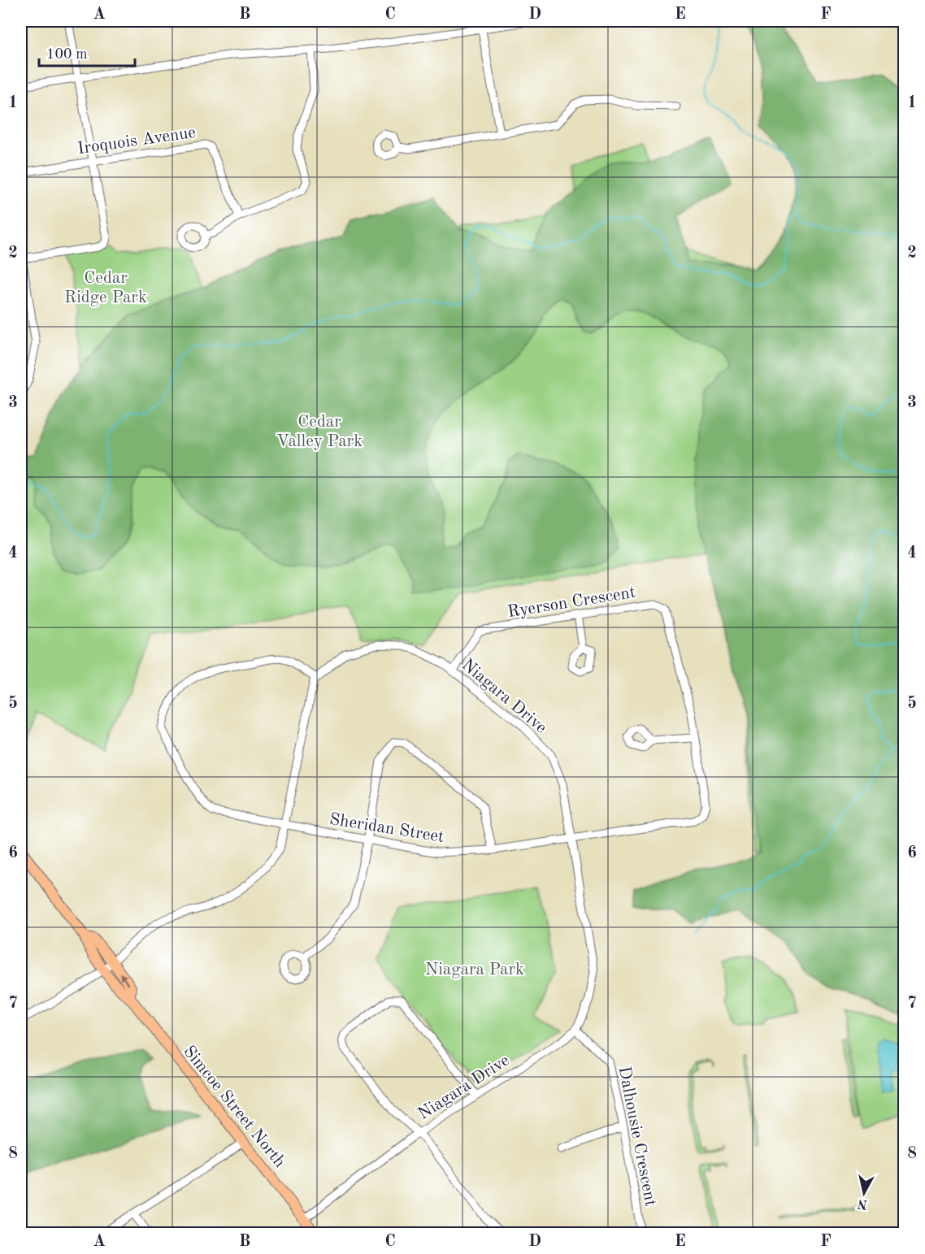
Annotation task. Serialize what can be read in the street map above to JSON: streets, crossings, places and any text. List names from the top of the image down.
{
  "streets": {
    "main road": ["Simcoe Street North"],
    "street": [
      "Iroquois Avenue",
      "Ryerson Crescent",
      "Niagara Drive",
      "Sheridan Street",
      "Dalhousie Crescent"
    ]
  },
  "crossings": [
    ["Ryerson Crescent", "Niagara Drive"],
    ["Ryerson Crescent", "Sheridan Street"],
    ["Niagara Drive", "Sheridan Street"],
    ["Niagara Drive", "Simcoe Street North"],
    ["Niagara Drive", "Dalhousie Crescent"]
  ],
  "parks": ["Cedar Ridge Park", "Cedar Valley Park", "Niagara Park"],
  "scale_bar": "100 m",
  "north": "bottom",
  "grid": {
    "columns": [
      "A",
      "B",
      "C",
      "D",
      "E",
      "F"
    ],
    "rows": [
      "1",
      "2",
      "3",
      "4",
      "5",
      "6",
      "7",
      "8"
    ]
  }
}
